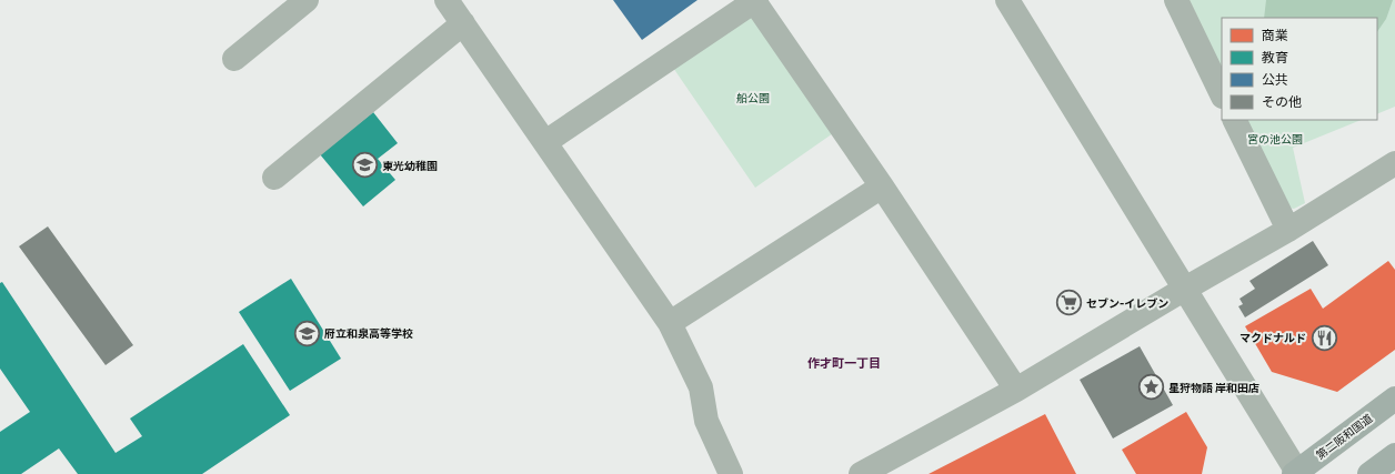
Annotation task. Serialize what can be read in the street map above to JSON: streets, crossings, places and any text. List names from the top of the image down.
{
  "streets": {
    "highway": ["第二阪和国道"]
  },
  "districts": ["作才町一丁目"],
  "parks": ["船公園", "宮の池公園"],
  "places": {
    "school or university": ["東光幼稚園", "府立和泉高等学校"],
    "supermarket": ["セブン-イレブン"],
    "restaurant": ["マクドナルド"],
    "place": ["星狩物語 岸和田店"]
  },
  "legend": [
    "商業",
    "教育",
    "公共",
    "その他"
  ]
}
